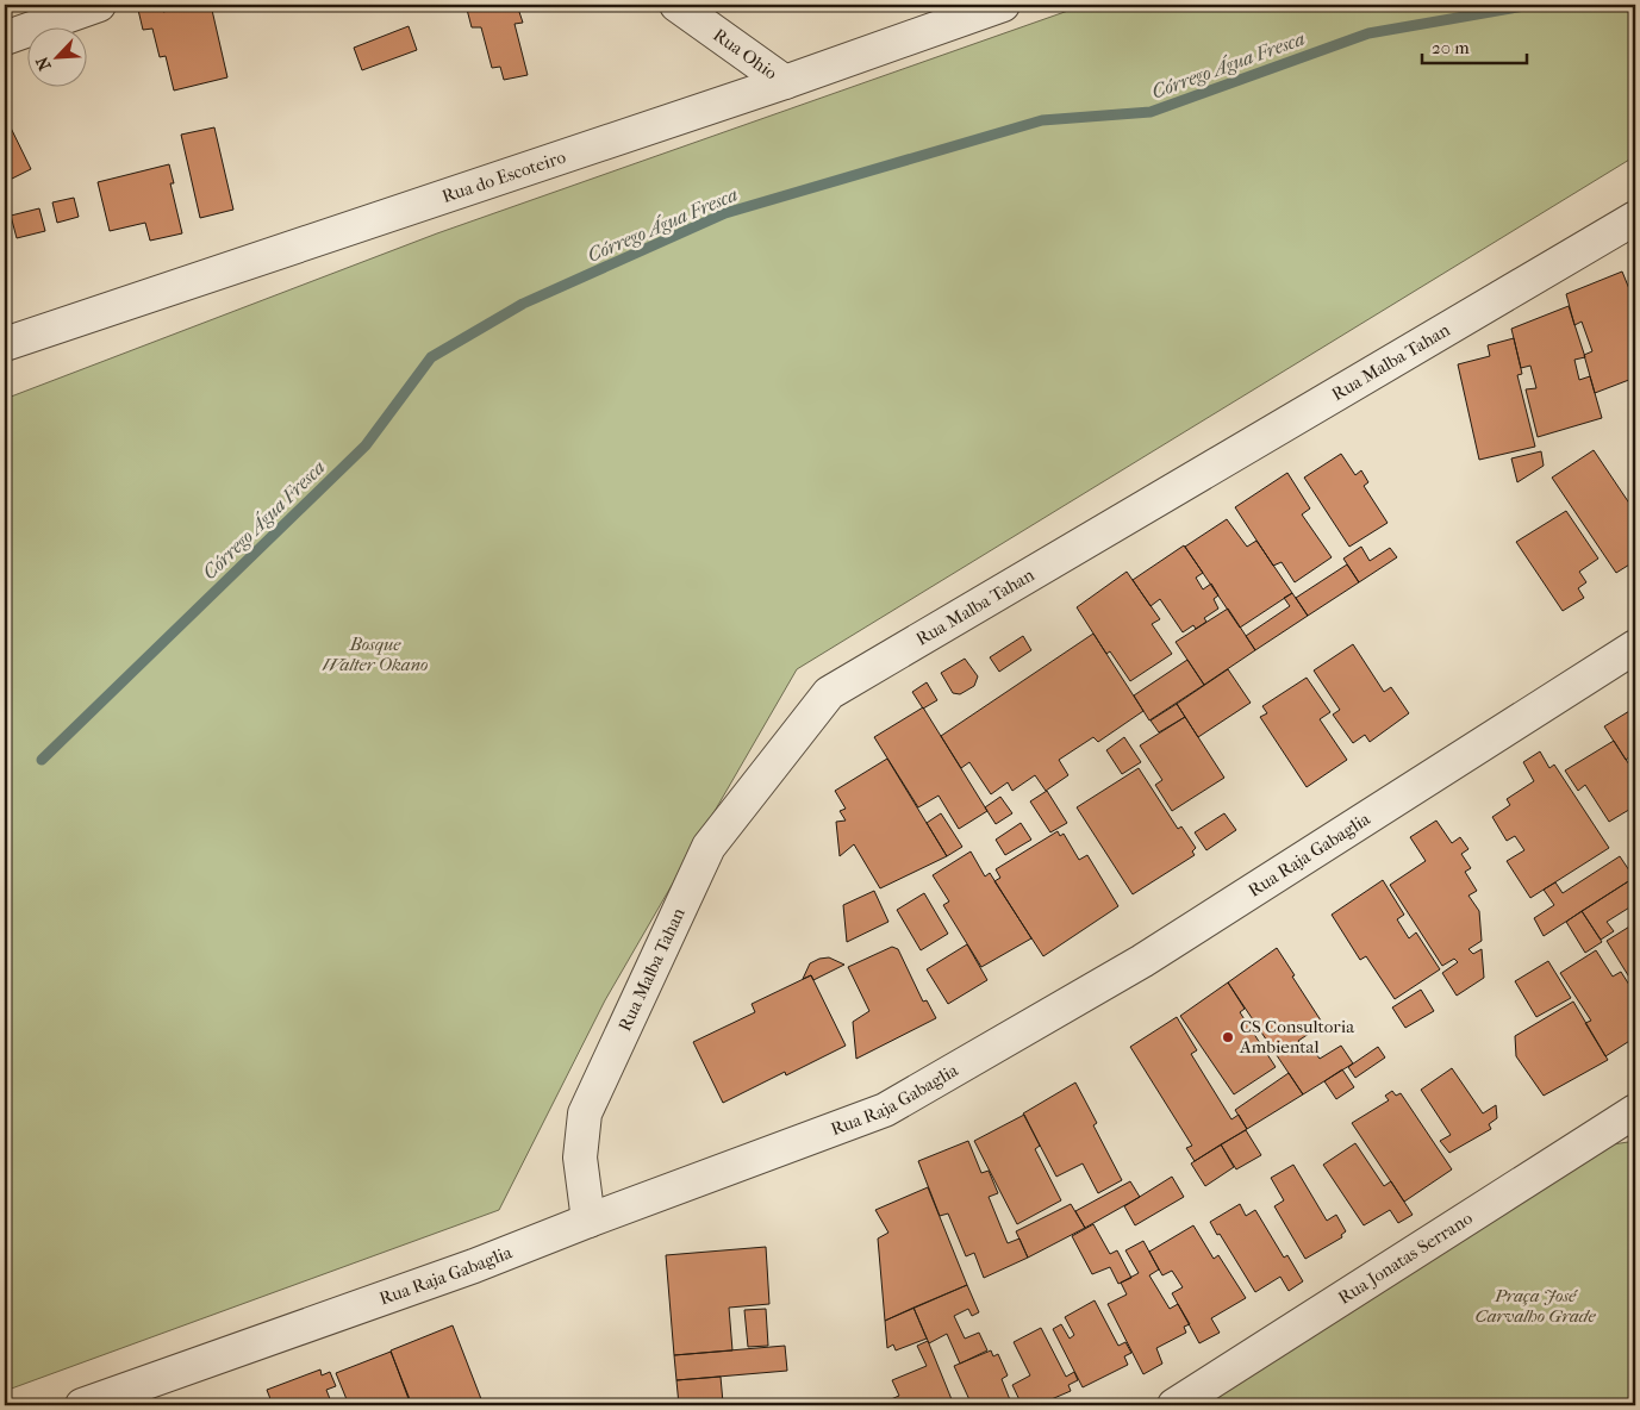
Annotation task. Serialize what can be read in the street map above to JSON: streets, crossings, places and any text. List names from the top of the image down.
{
  "streets": {
    "street": [
      "Rua Ohio",
      "Rua do Escoteiro",
      "Rua Malba Tahan",
      "Rua Raja Gabaglia",
      "Rua Jonatas Serrano"
    ]
  },
  "crossings": [
    ["Rua Ohio", "Rua do Escoteiro"],
    ["Rua Malba Tahan", "Rua Raja Gabaglia"]
  ],
  "water": ["Córrego Água Fresca"],
  "parks": ["Bosque Walter Okano", "Praça José Carvalho Grade"],
  "places": ["CS Consultoria Ambiental"],
  "scale_bar": "20 m",
  "north": "bottom left"
}
